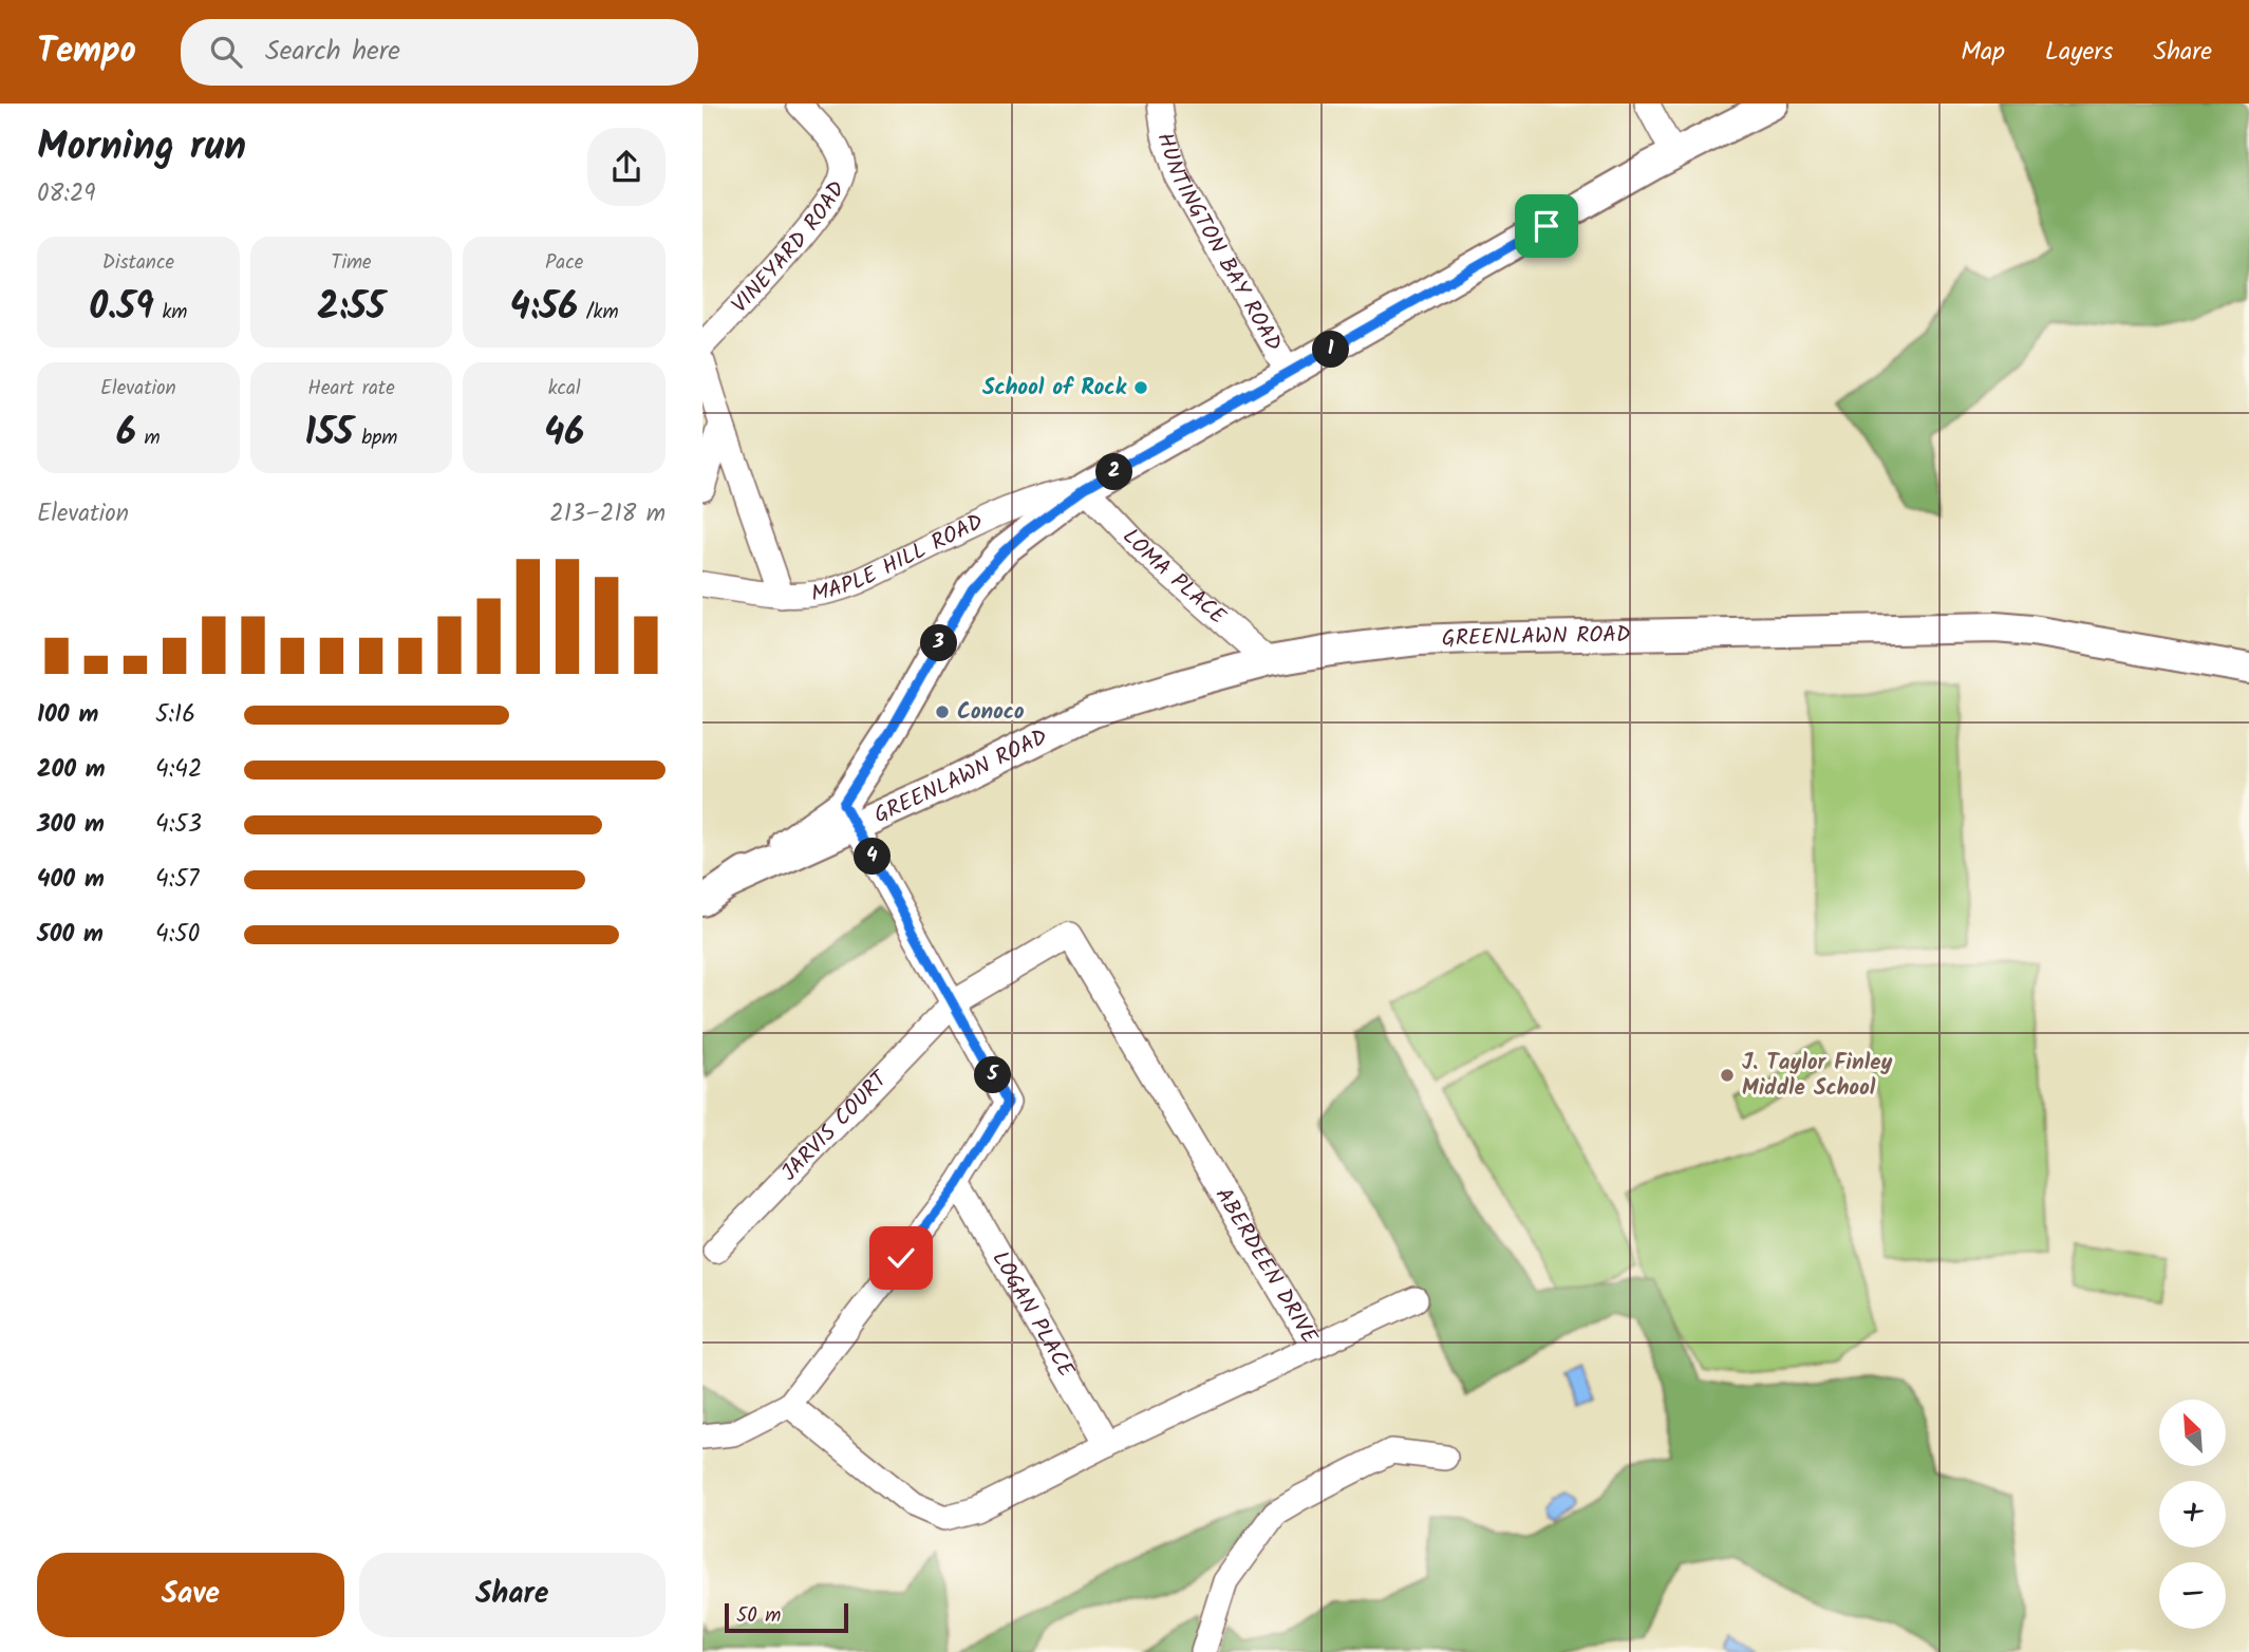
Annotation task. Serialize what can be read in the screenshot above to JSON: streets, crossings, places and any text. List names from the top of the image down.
{
  "streets": {
    "main road": ["GREENLAWN ROAD"],
    "street": [
      "HUNTINGTON BAY ROAD",
      "VINEYARD ROAD",
      "MAPLE HILL ROAD",
      "LOMA PLACE",
      "JARVIS COURT",
      "ABERDEEN DRIVE",
      "LOGAN PLACE"
    ]
  },
  "crossings": [
    ["MAPLE HILL ROAD", "LOMA PLACE"],
    ["LOMA PLACE", "GREENLAWN ROAD"],
    ["JARVIS COURT", "ABERDEEN DRIVE"],
    ["ABERDEEN DRIVE", "LOGAN PLACE"]
  ],
  "places": ["School of Rock", "Conoco", "J. Taylor Finley Middle School"],
  "scale_bar": "50 m",
  "north": "top left",
  "page": {
    "header": "Tempo",
    "search": "Search here",
    "nav": ["Map", "Layers", "Share"],
    "heading": ["Morning run", "08:29"],
    "stats": [
      ["Distance", "0.59 km"],
      ["Time", "2:55"],
      ["Pace", "4:56 /km"],
      ["Elevation", "6 m"],
      ["Heart rate", "155 bpm"],
      ["kcal", "46"]
    ],
    "pins": [
      "1",
      "2",
      "3",
      "4",
      "5"
    ],
    "chart": ["Elevation", "213–218 m"],
    "list": [
      {
        "name": "100 m",
        "note": "5:16"
      },
      {
        "name": "200 m",
        "note": "4:42"
      },
      {
        "name": "300 m",
        "note": "4:53"
      },
      {
        "name": "400 m",
        "note": "4:57"
      },
      {
        "name": "500 m",
        "note": "4:50"
      }
    ],
    "map_buttons": ["+", "−"],
    "buttons": ["Save", "Share"],
    "scale": "50 m"
  }
}
